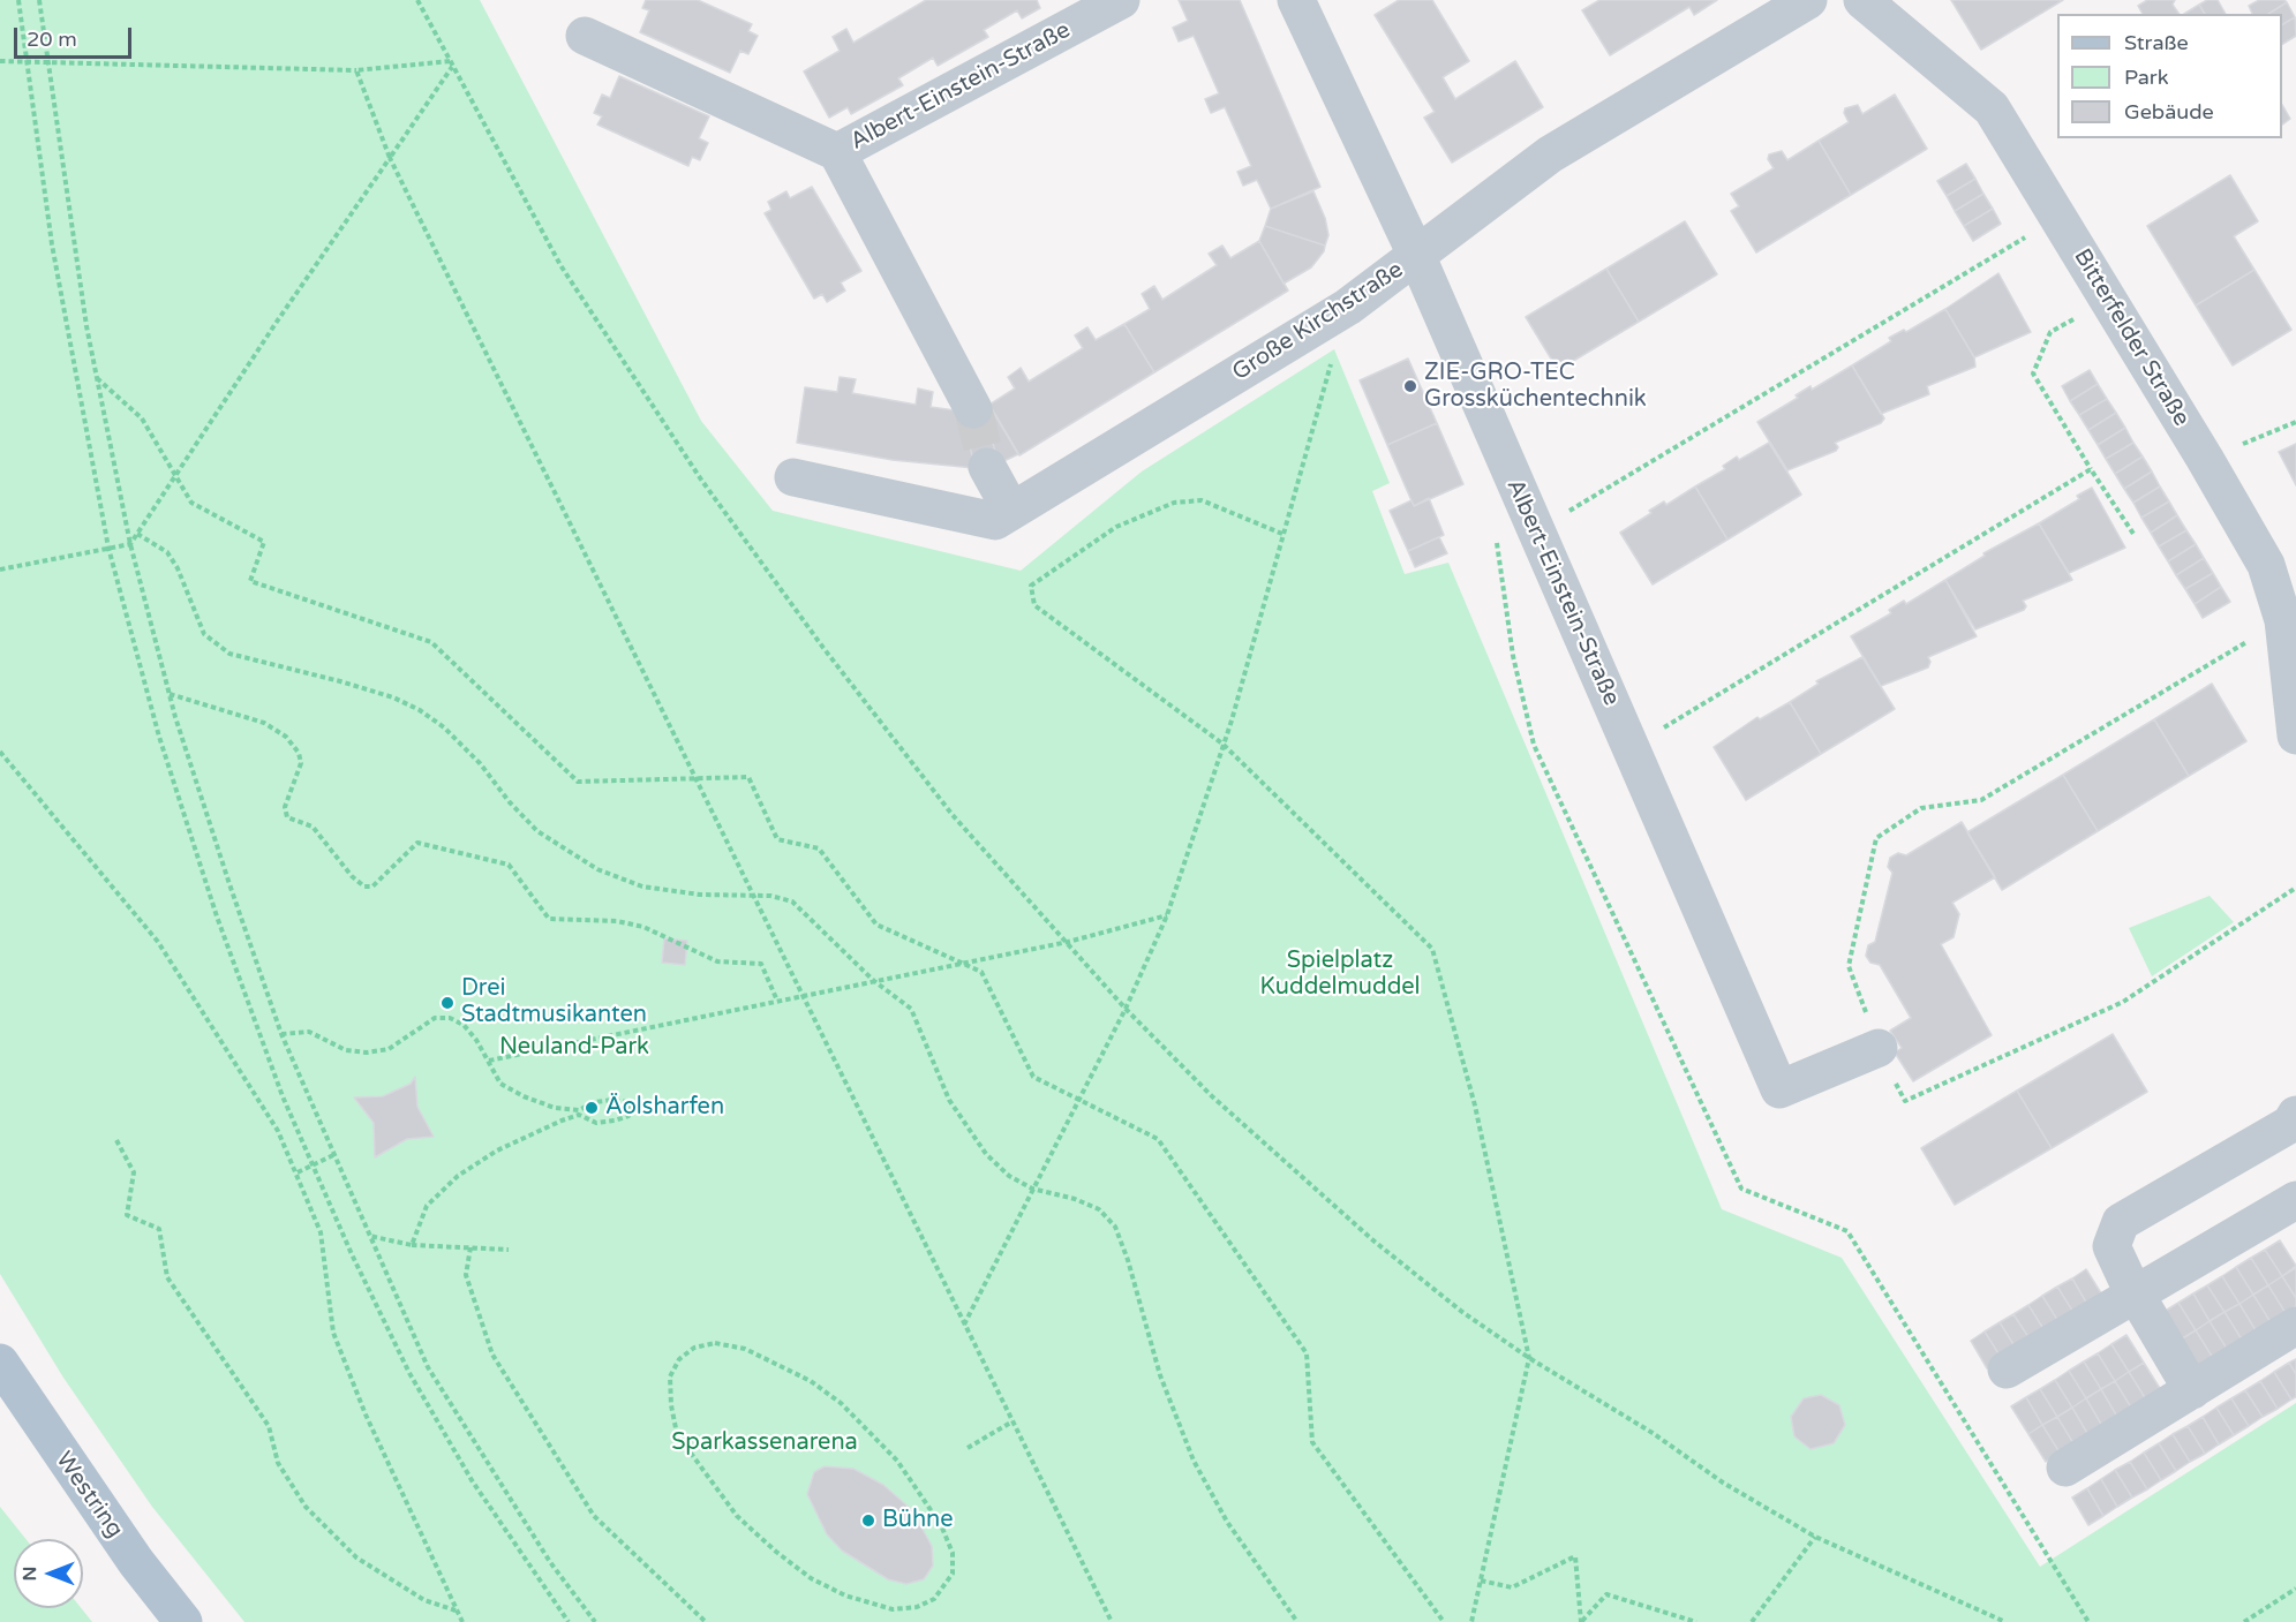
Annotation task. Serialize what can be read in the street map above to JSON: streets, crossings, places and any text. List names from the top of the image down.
{
  "streets": {
    "main road": ["Westring"],
    "street": ["Albert-Einstein-Straße", "Große Kirchstraße", "Bitterfelder Straße"]
  },
  "crossings": [
    ["Albert-Einstein-Straße", "Große Kirchstraße"]
  ],
  "parks": ["Spielplatz Kuddelmuddel", "Neuland-Park", "Sparkassenarena"],
  "places": [
    "ZIE-GRO-TEC Grossküchentechnik",
    "Drei Stadtmusikanten",
    "Äolsharfen",
    "Bühne"
  ],
  "legend": ["Straße", "Park", "Gebäude"],
  "scale_bar": "20 m",
  "north": "left"
}
